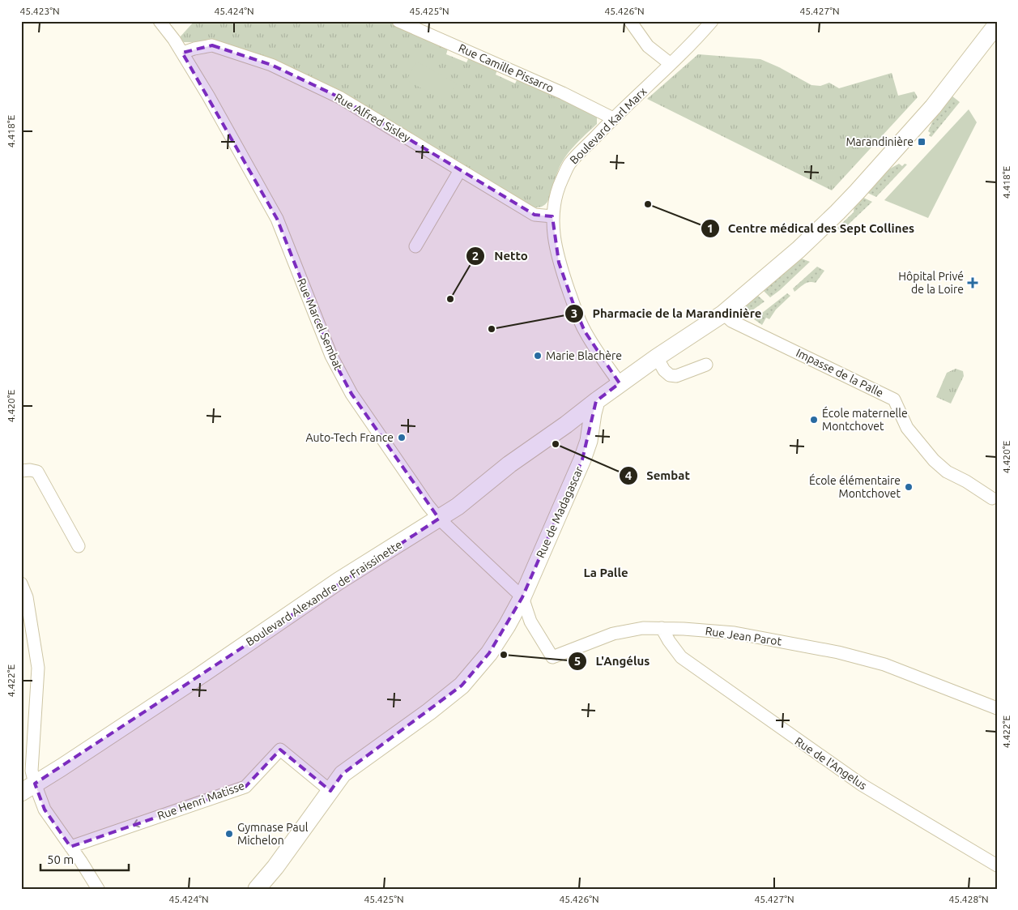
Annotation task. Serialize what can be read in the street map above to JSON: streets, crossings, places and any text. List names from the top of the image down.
{
  "streets": {
    "street": [
      "Rue Camille Pissarro",
      "Rue Alfred Sisley",
      "Boulevard Karl Marx",
      "Rue Marcel Sembat",
      "Impasse de la Palle",
      "Rue de Madagascar",
      "Boulevard Alexandre de Fraissinette",
      "Rue Jean Parot",
      "Rue de l'Angelus",
      "Rue Henri Matisse"
    ]
  },
  "crossings": [
    ["Rue Camille Pissarro", "Boulevard Karl Marx"],
    ["Rue Alfred Sisley", "Boulevard Karl Marx"],
    ["Rue Alfred Sisley", "Rue Marcel Sembat"],
    ["Boulevard Karl Marx", "Boulevard Alexandre de Fraissinette"],
    ["Rue Marcel Sembat", "Rue de Madagascar"],
    ["Rue Marcel Sembat", "Boulevard Alexandre de Fraissinette"],
    ["Rue Marcel Sembat", "Rue Jean Parot"],
    ["Impasse de la Palle", "Boulevard Alexandre de Fraissinette"],
    ["Rue de Madagascar", "Boulevard Alexandre de Fraissinette"],
    ["Rue de Madagascar", "Rue Jean Parot"],
    ["Rue de Madagascar", "Rue Henri Matisse"],
    ["Rue Jean Parot", "Rue de l'Angelus"]
  ],
  "one_way": ["Rue Henri Matisse"],
  "districts": ["La Palle"],
  "places": {
    "transit": ["Marandinière"],
    "other": [
      "Centre médical des Sept Collines",
      "Netto",
      "Pharmacie de la Marandinière",
      "Marie Blachère",
      "École maternelle Montchovet",
      "Auto-Tech France",
      "Sembat",
      "École élémentaire Montchovet",
      "L'Angélus",
      "Gymnase Paul Michelon"
    ],
    "health": ["Hôpital Privé de la Loire"]
  },
  "scale_bar": "50 m",
  "coordinates": [
    "45.423°N",
    "45.424°N",
    "45.425°N",
    "45.426°N",
    "45.427°N",
    "4.418°E",
    "4.420°E",
    "4.422°E",
    "45.428°N"
  ]
}
